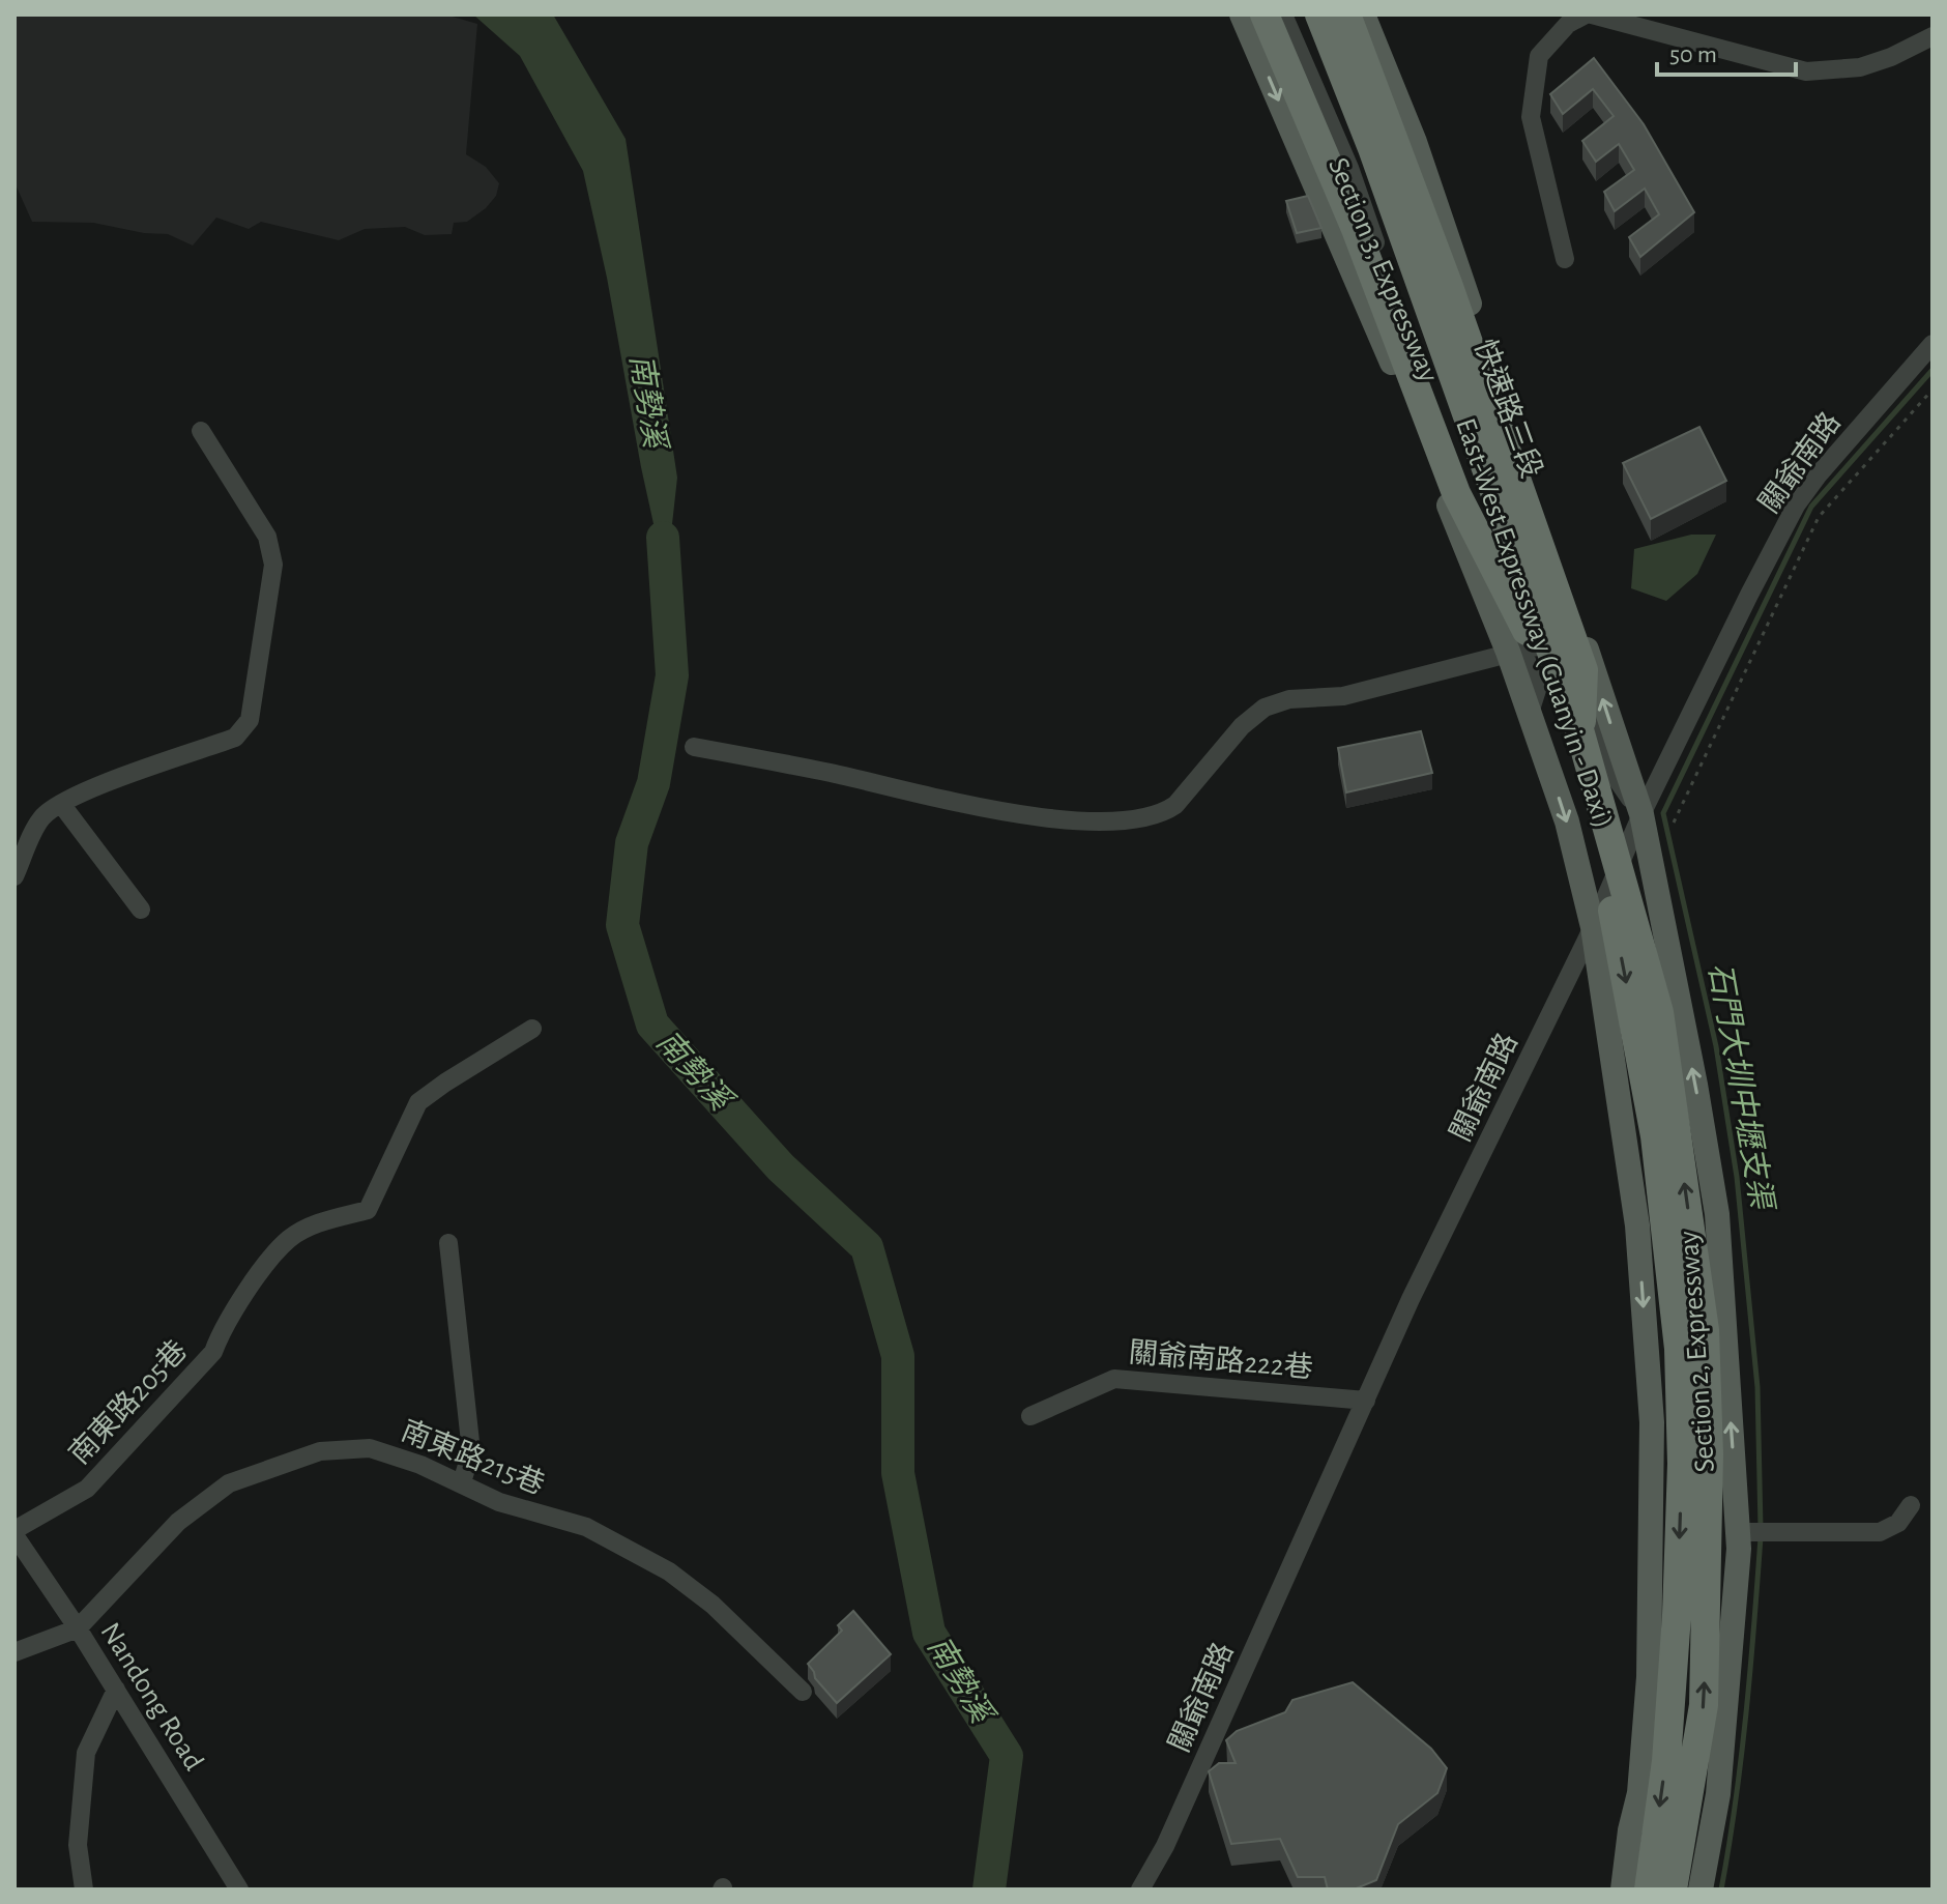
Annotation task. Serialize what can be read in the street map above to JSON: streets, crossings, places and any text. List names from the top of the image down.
{
  "streets": {
    "highway": ["East-West Expressway (Guanyin - Daxi)"],
    "main road": ["Section 3, Expressway", "Section 2, Expressway"],
    "street": [
      "快速路三段",
      "關爺南路",
      "關爺南路222巷",
      "南東路205巷",
      "南東路215巷",
      "Nandong Road"
    ]
  },
  "crossings": [
    ["Section 3, Expressway", "快速路三段"],
    ["Section 3, Expressway", "關爺南路"],
    ["Section 3, Expressway", "East-West Expressway (Guanyin - Daxi)"],
    ["Section 3, Expressway", "Section 2, Expressway"],
    ["快速路三段", "East-West Expressway (Guanyin - Daxi)"],
    ["關爺南路", "Section 2, Expressway"],
    ["關爺南路", "關爺南路222巷"],
    ["南東路205巷", "Nandong Road"],
    ["南東路215巷", "Nandong Road"]
  ],
  "water": ["南勢溪", "石門大圳中壢支渠"],
  "scale_bar": "50 m"
}
